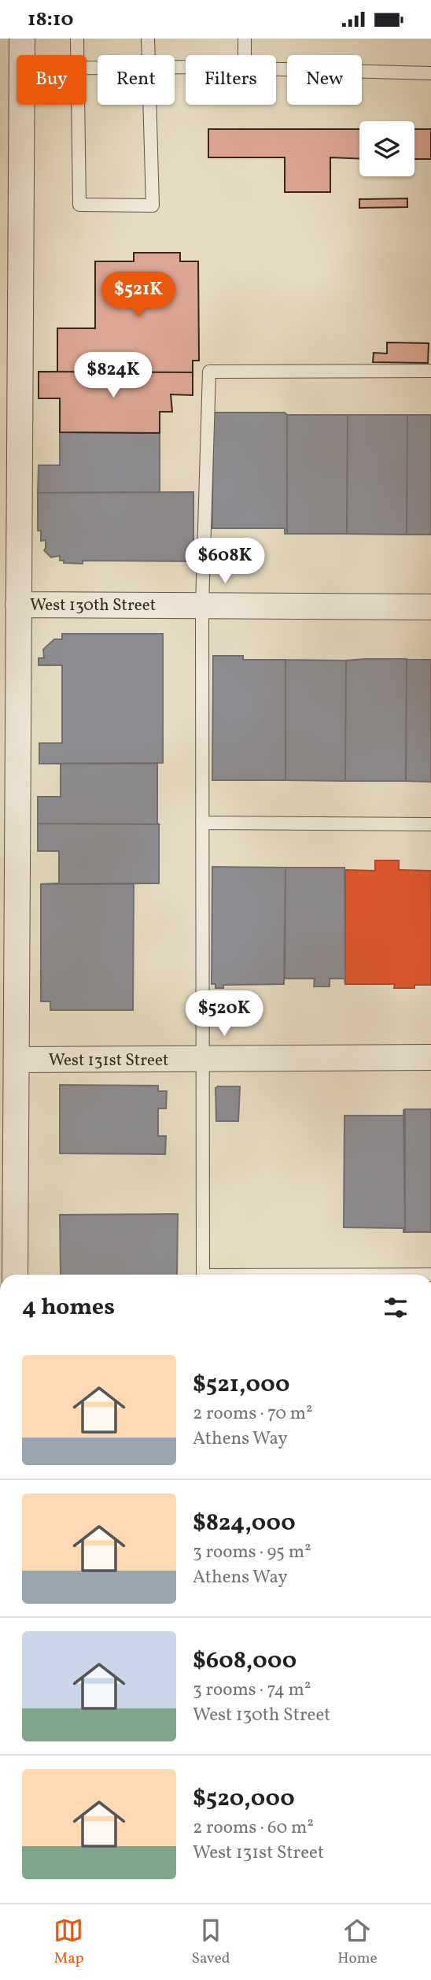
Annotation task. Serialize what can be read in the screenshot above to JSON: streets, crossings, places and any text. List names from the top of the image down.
{
  "streets": {
    "street": ["West 130th Street", "West 131st Street"]
  },
  "page": {
    "status": "18:10",
    "chip": [
      "Buy",
      "Rent",
      "Filters",
      "New"
    ],
    "price": [
      "$521K",
      "$824K",
      "$608K",
      "$520K"
    ],
    "heading": "4 homes",
    "list": [
      {
        "name": "$521,000",
        "note": "2 rooms · 70 m² · Athens Way"
      },
      {
        "name": "$824,000",
        "note": "3 rooms · 95 m² · Athens Way"
      },
      {
        "name": "$608,000",
        "note": "3 rooms · 74 m² · West 130th Street"
      },
      {
        "name": "$520,000",
        "note": "2 rooms · 60 m² · West 131st Street"
      }
    ],
    "tabs": ["Map", "Saved", "Home"]
  }
}
